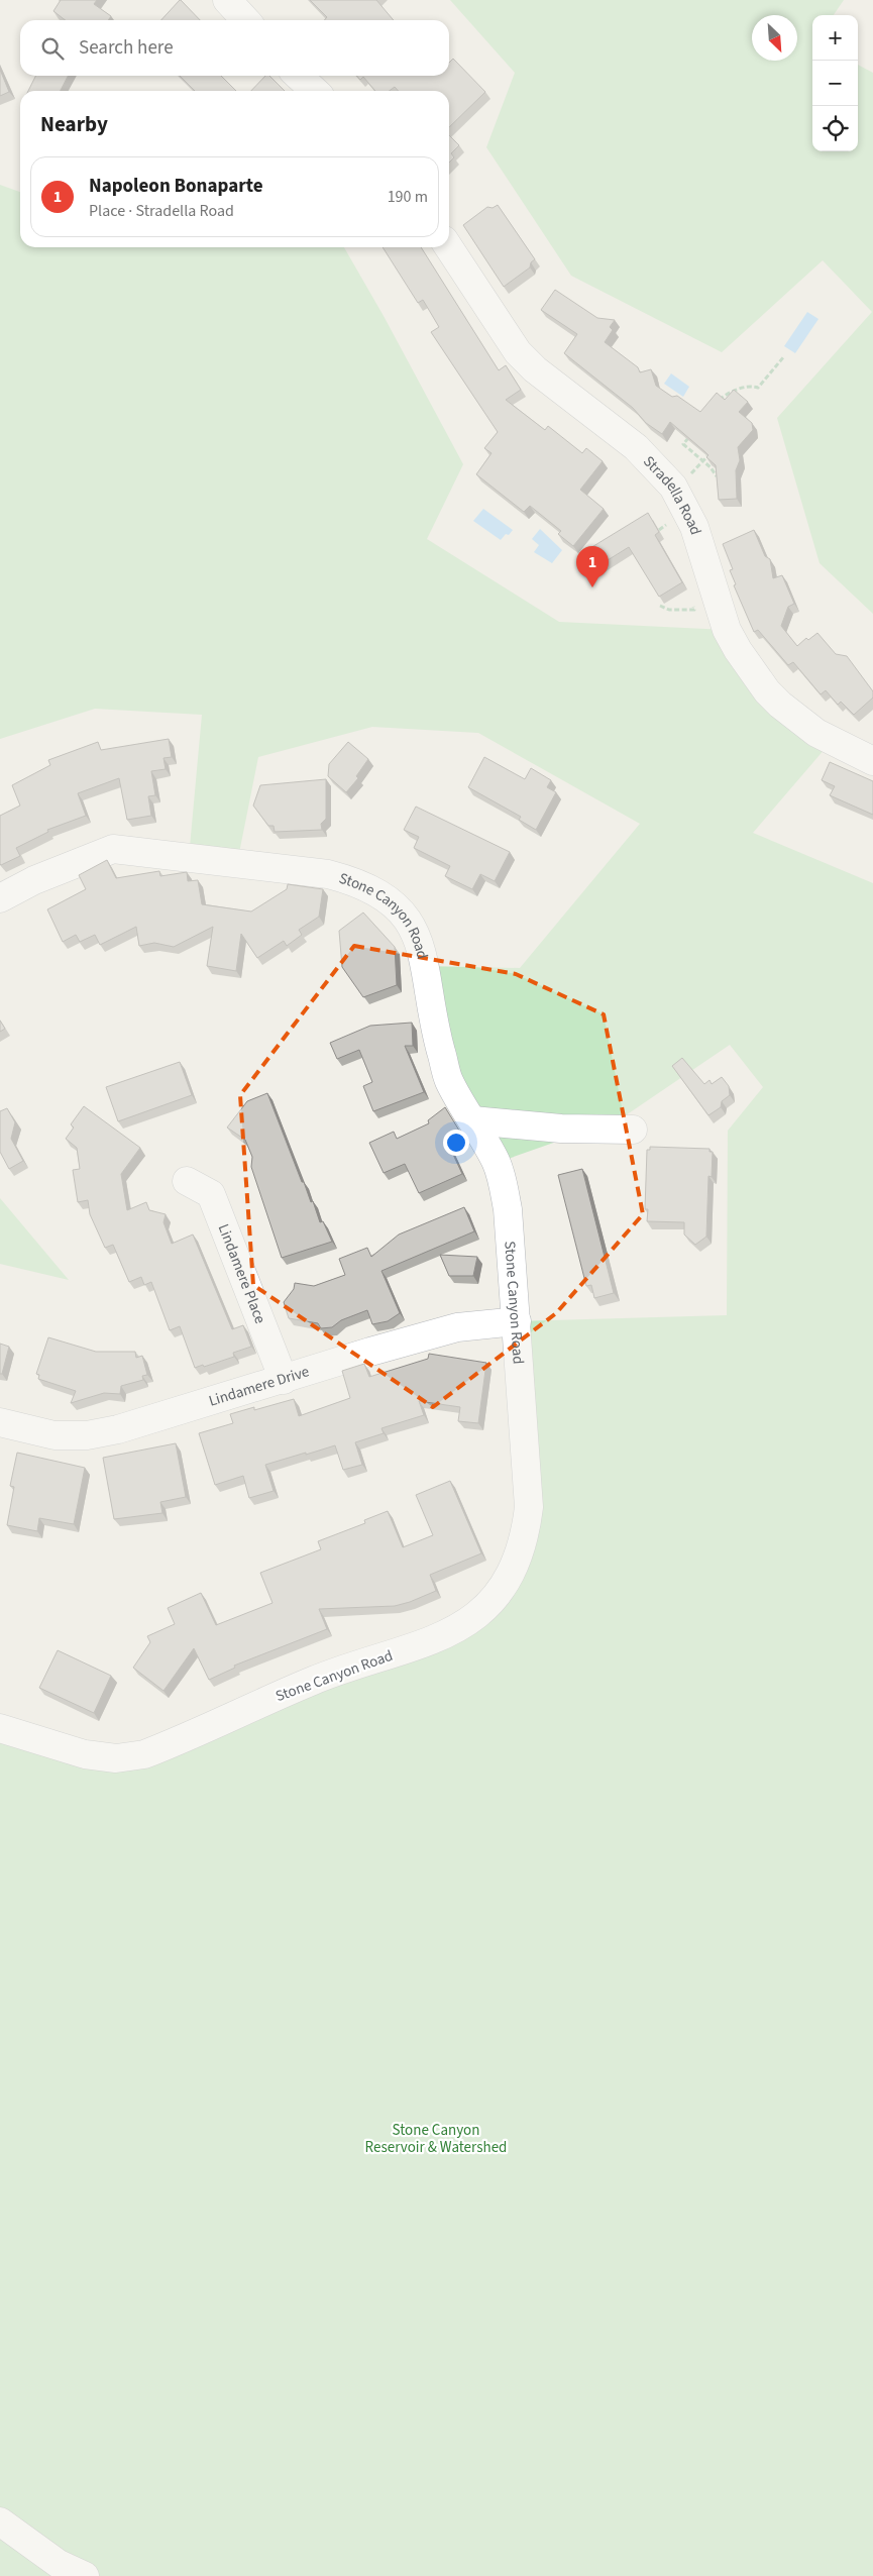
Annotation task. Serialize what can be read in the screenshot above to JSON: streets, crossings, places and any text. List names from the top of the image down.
{
  "streets": {
    "street": [
      "Stradella Road",
      "Stone Canyon Road",
      "Lindamere Place",
      "Lindamere Drive"
    ]
  },
  "crossings": [
    ["Stone Canyon Road", "Lindamere Drive"],
    ["Lindamere Place", "Lindamere Drive"]
  ],
  "parks": ["Stone Canyon Reservoir & Watershed"],
  "north": "bottom right",
  "page": {
    "map_buttons": ["+", "−"],
    "search": "Search here",
    "heading": "Nearby",
    "list": [
      {
        "mark": "1",
        "name": "Napoleon Bonaparte",
        "note": "Place · Stradella Road",
        "value": "190 m"
      }
    ],
    "pins": "1"
  }
}
